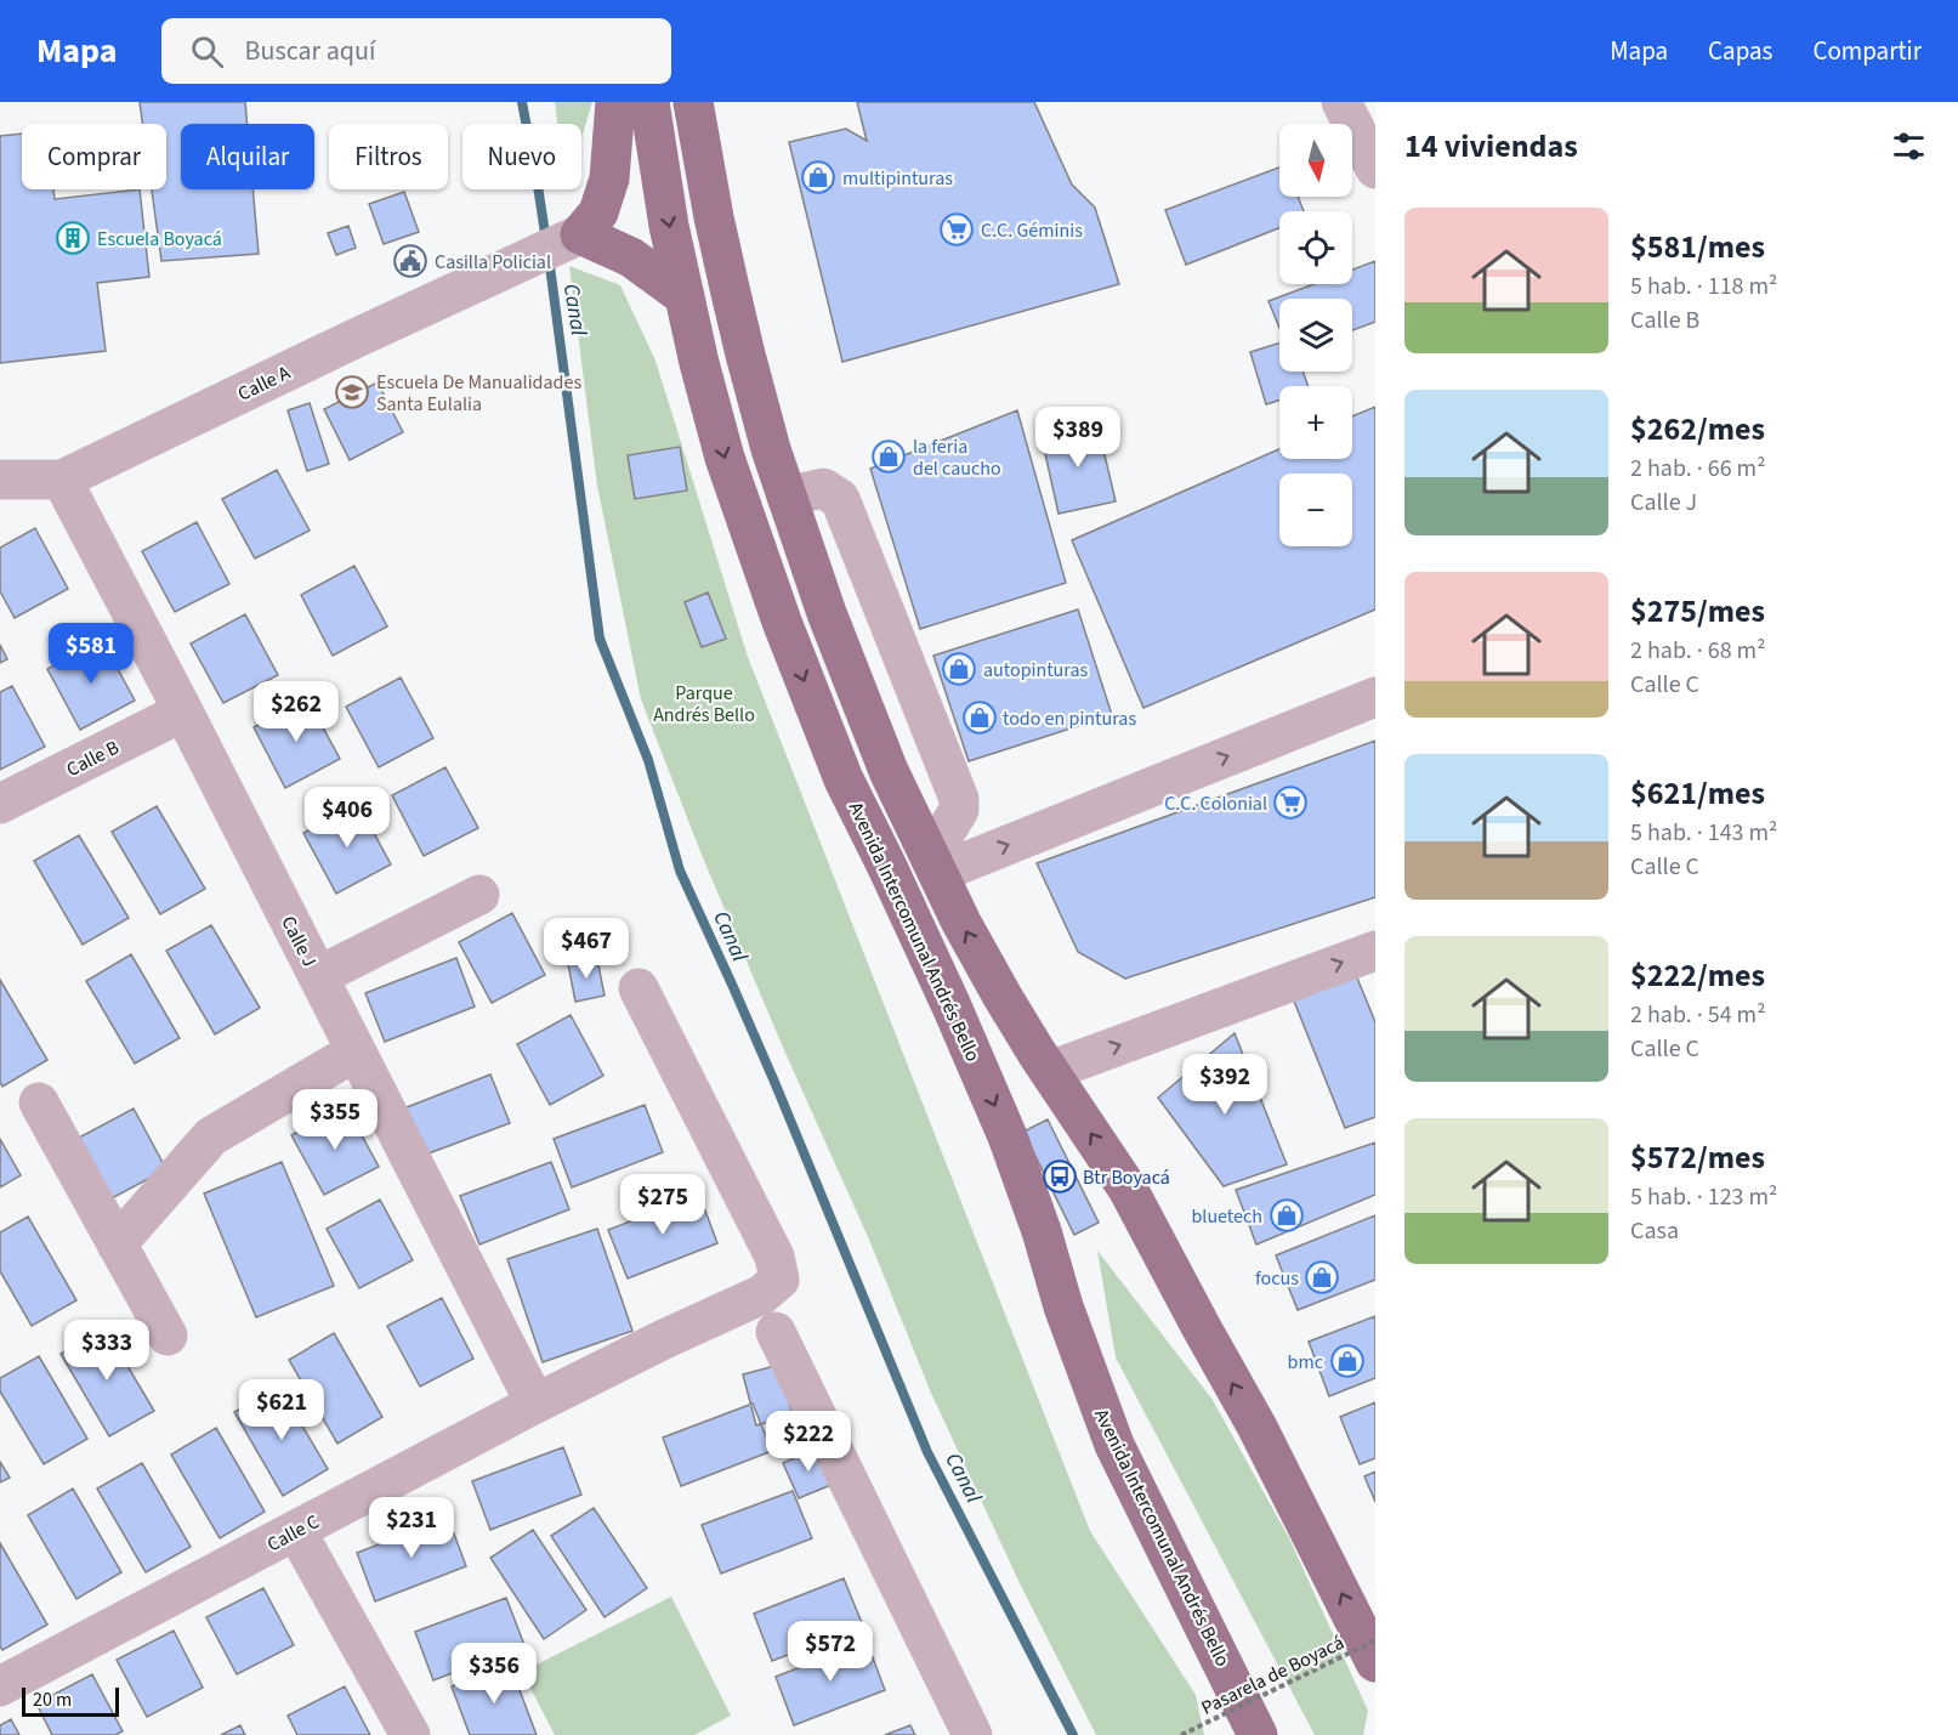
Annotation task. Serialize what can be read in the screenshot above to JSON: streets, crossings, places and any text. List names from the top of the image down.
{
  "streets": {
    "main road": ["Avenida Intercomunal Andrés Bello"],
    "street": [
      "Calle A",
      "Calle B",
      "Calle J",
      "Calle C"
    ],
    "path": ["Pasarela de Boyacá"]
  },
  "crossings": [
    ["Calle A", "Calle J"],
    ["Calle B", "Calle J"],
    ["Calle J", "Calle C"]
  ],
  "water": ["Canal"],
  "parks": ["Parque Andrés Bello"],
  "places": {
    "shop": [
      "multipinturas",
      "la feria del caucho",
      "autopinturas",
      "todo en pinturas",
      "bluetech",
      "focus",
      "bmc"
    ],
    "supermarket": ["C.C. Géminis", "C.C. Colonial"],
    "building": ["Escuela Boyacá"],
    "public building": ["Casilla Policial"],
    "school or university": ["Escuela De Manualidades Santa Eulalia"],
    "bus stop": ["Btr Boyacá"]
  },
  "scale_bar": "20 m",
  "north": "bottom",
  "page": {
    "header": "Mapa",
    "search": "Buscar aquí",
    "nav": ["Mapa", "Capas", "Compartir"],
    "heading": "14 viviendas",
    "map_buttons": ["+", "−"],
    "chip": [
      "Comprar",
      "Alquilar",
      "Filtros",
      "Nuevo"
    ],
    "list": [
      {
        "name": "$581/mes",
        "note": "5 hab. · 118 m² · Calle B"
      },
      {
        "name": "$262/mes",
        "note": "2 hab. · 66 m² · Calle J"
      },
      {
        "name": "$275/mes",
        "note": "2 hab. · 68 m² · Calle C"
      },
      {
        "name": "$621/mes",
        "note": "5 hab. · 143 m² · Calle C"
      },
      {
        "name": "$222/mes",
        "note": "2 hab. · 54 m² · Calle C"
      },
      {
        "name": "$572/mes",
        "note": "5 hab. · 123 m² · Casa"
      }
    ],
    "price": [
      "$389",
      "$581",
      "$262",
      "$406",
      "$467",
      "$392",
      "$355",
      "$275",
      "$333",
      "$621",
      "$222",
      "$231",
      "$572",
      "$356"
    ],
    "scale": "20 m"
  }
}
